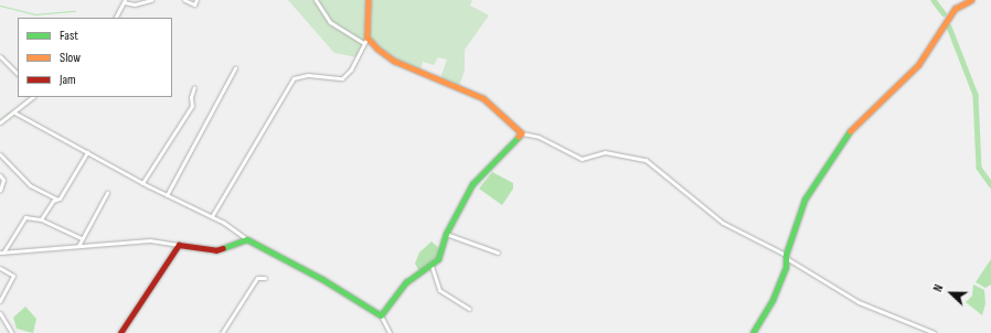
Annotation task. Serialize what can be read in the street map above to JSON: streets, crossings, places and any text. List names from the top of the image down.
{
  "legend": ["Fast", "Slow", "Jam"],
  "north": "left"
}
